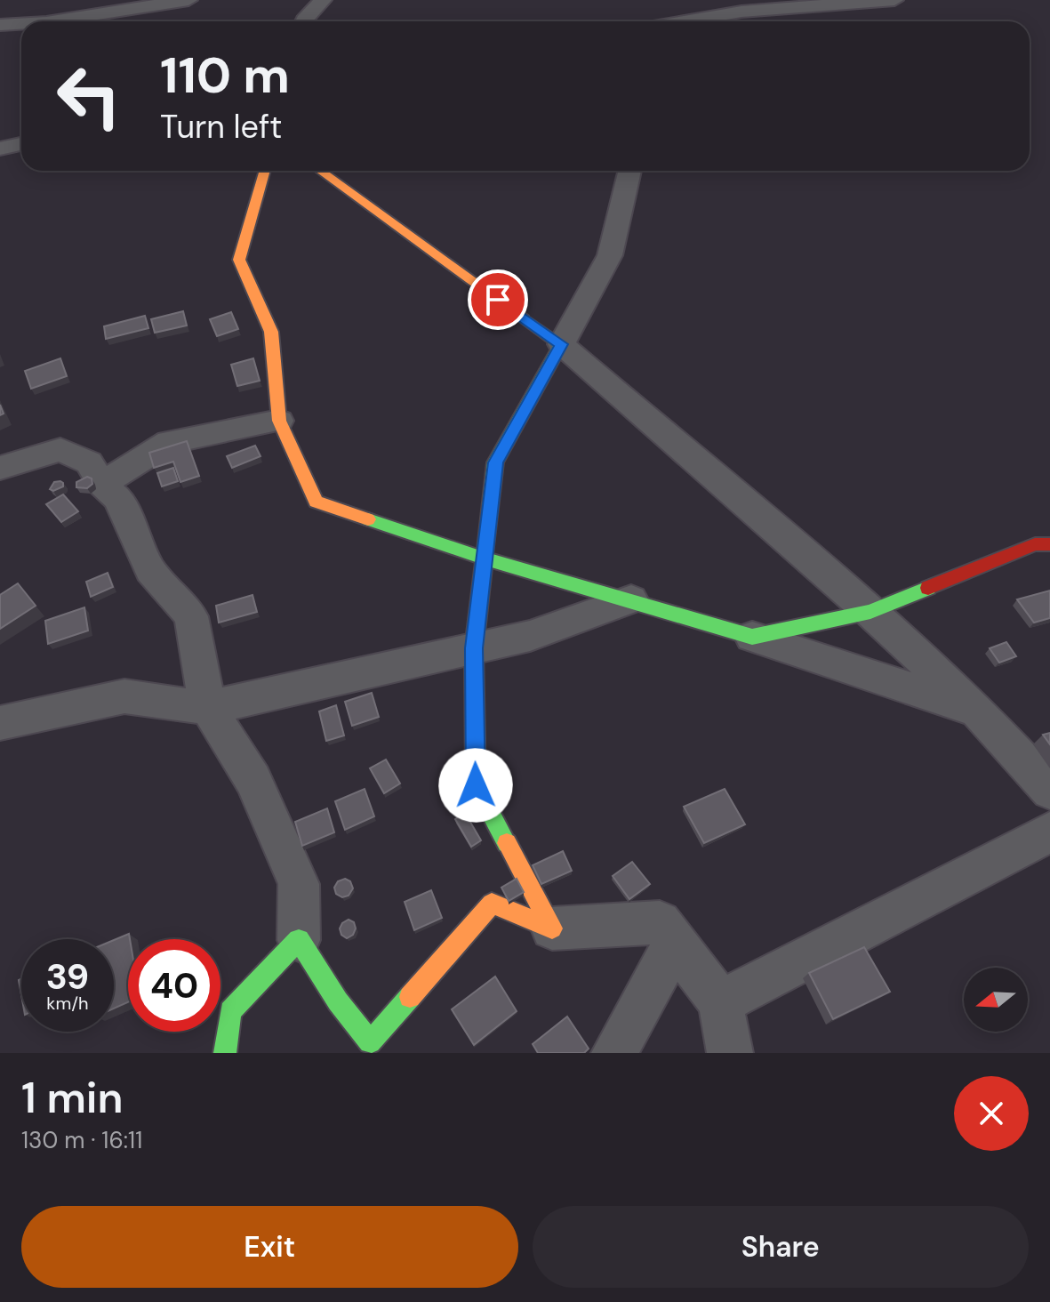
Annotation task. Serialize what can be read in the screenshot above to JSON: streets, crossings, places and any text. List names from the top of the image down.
{
  "north": "left",
  "page": {
    "turn": ["110 m", "Turn left"],
    "speed": "39 km/h",
    "limit": "40",
    "heading": ["1 min", "130 m · 16:11"],
    "buttons": ["Exit", "Share"]
  }
}
